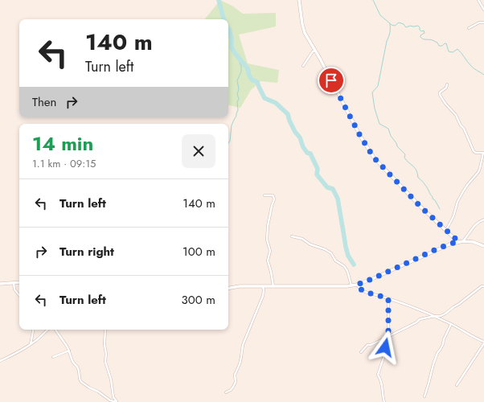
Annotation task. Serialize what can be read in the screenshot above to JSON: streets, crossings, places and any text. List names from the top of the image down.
{
  "page": {
    "turn": ["140 m", "Turn left"],
    "then": "Then",
    "heading": ["14 min", "1.1 km · 09:15"],
    "list": [
      {
        "name": "Turn left",
        "value": "140 m"
      },
      {
        "name": "Turn right",
        "value": "100 m"
      },
      {
        "name": "Turn left",
        "value": "300 m"
      }
    ]
  }
}
